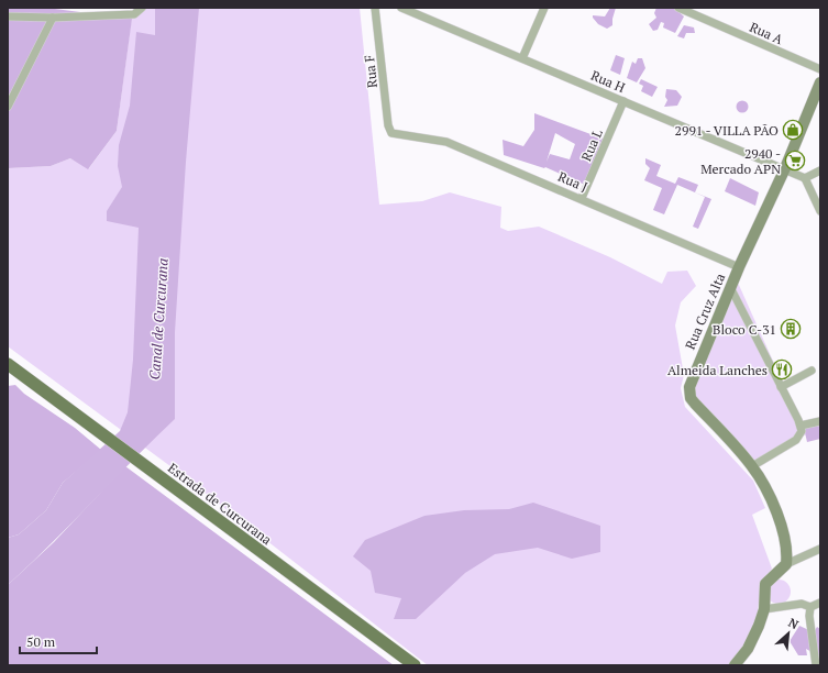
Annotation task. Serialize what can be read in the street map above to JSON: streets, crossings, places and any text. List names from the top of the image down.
{
  "streets": {
    "main road": ["Rua Cruz Alta", "Estrada de Curcurana"],
    "street": [
      "Rua A",
      "Rua F",
      "Rua H",
      "Rua L",
      "Rua J"
    ]
  },
  "crossings": [
    ["Rua F", "Rua J"],
    ["Rua H", "Rua L"],
    ["Rua H", "Rua Cruz Alta"],
    ["Rua L", "Rua J"],
    ["Rua J", "Rua Cruz Alta"]
  ],
  "water": ["Canal de Curcurana"],
  "places": {
    "shop": ["2991 - VILLA PÃO"],
    "supermarket": ["2940 - Mercado APN"],
    "building": ["Bloco C-31"],
    "restaurant": ["Almeida Lanches"]
  },
  "scale_bar": "50 m",
  "north": "top right"
}
